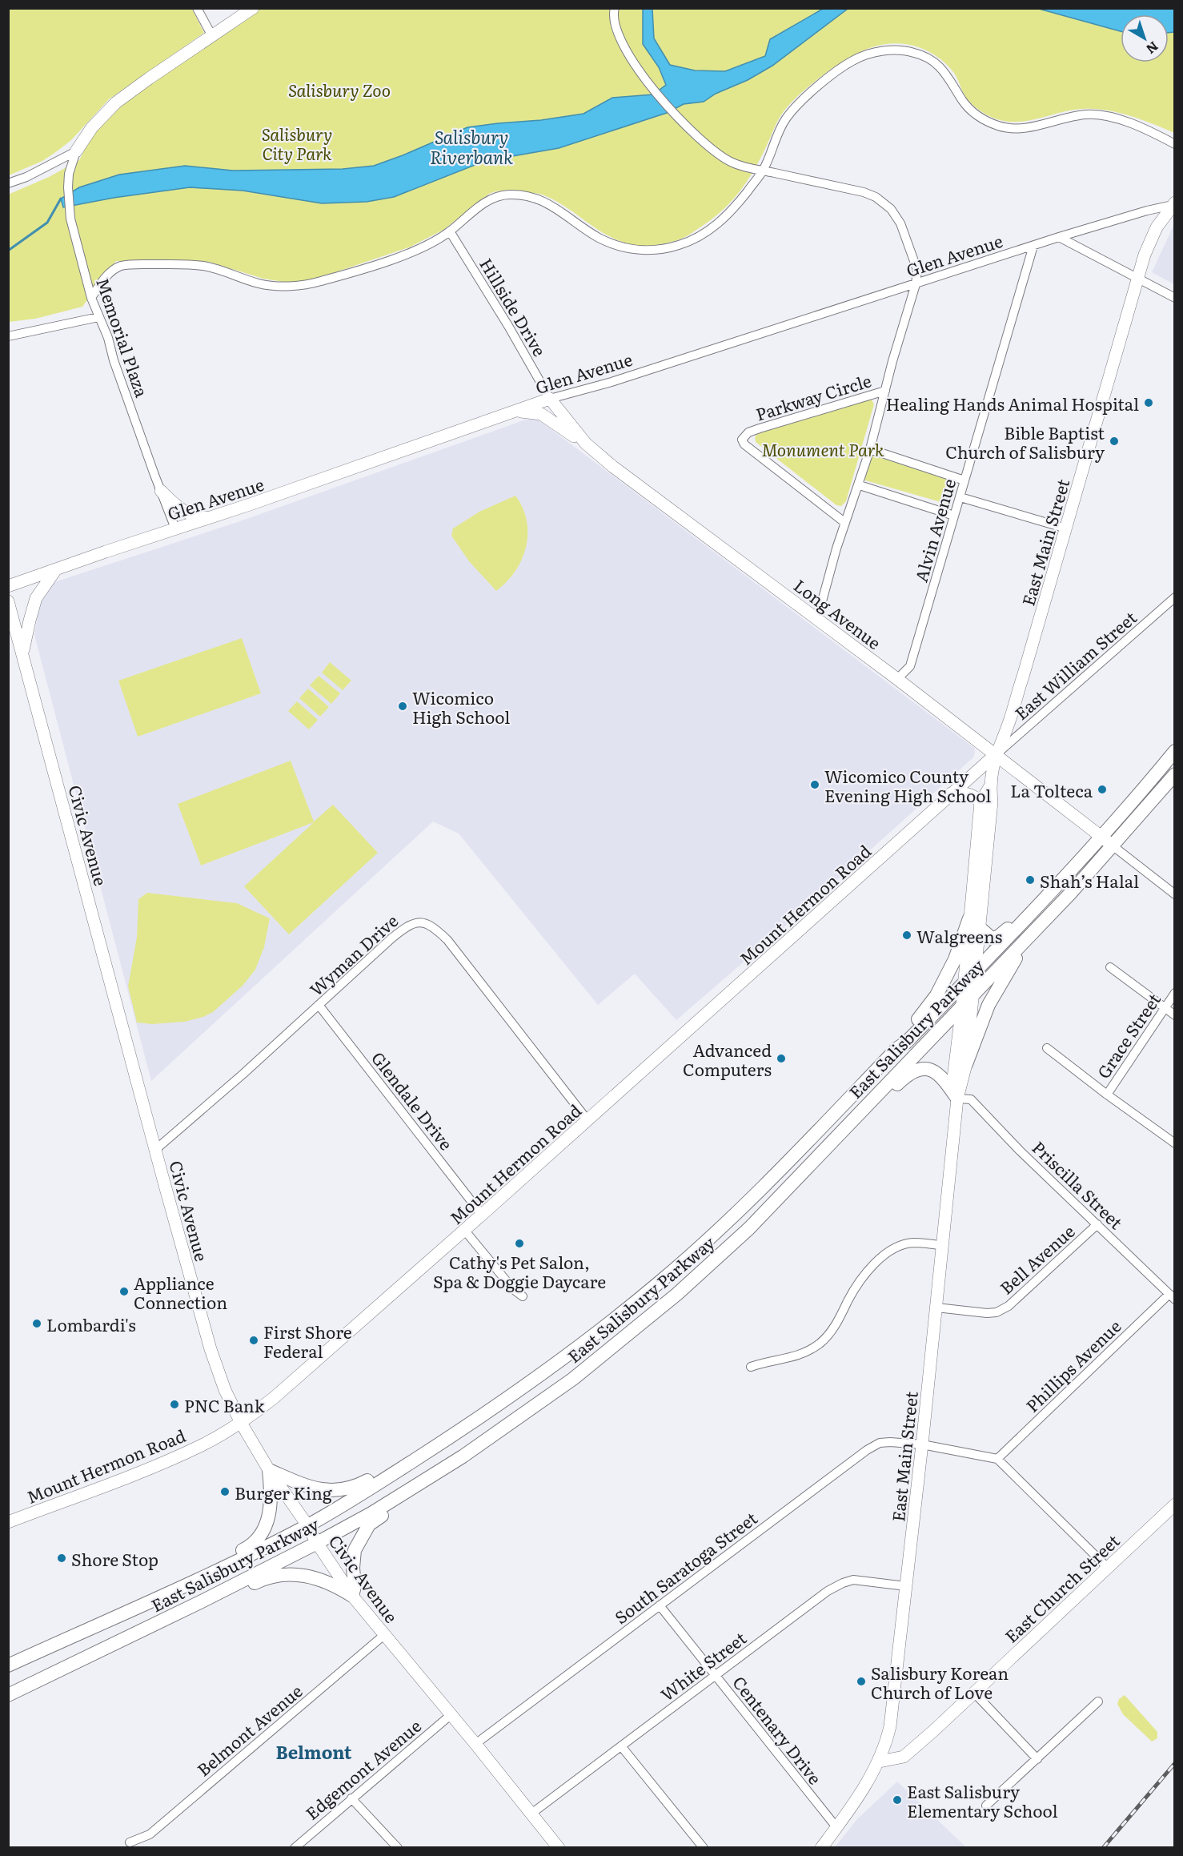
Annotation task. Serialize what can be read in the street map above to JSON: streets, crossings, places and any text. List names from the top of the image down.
{
  "streets": {
    "main road": ["East Salisbury Parkway"],
    "street": [
      "Glen Avenue",
      "Hillside Drive",
      "Memorial Plaza",
      "Parkway Circle",
      "Alvin Avenue",
      "East Main Street",
      "Long Avenue",
      "East William Street",
      "Civic Avenue",
      "Mount Hermon Road",
      "Wyman Drive",
      "Grace Street",
      "Glendale Drive",
      "Priscilla Street",
      "Bell Avenue",
      "Phillips Avenue",
      "South Saratoga Street",
      "East Church Street",
      "White Street",
      "Belmont Avenue",
      "Centenary Drive",
      "Edgemont Avenue"
    ]
  },
  "crossings": [
    ["Glen Avenue", "Hillside Drive"],
    ["Glen Avenue", "Memorial Plaza"],
    ["Glen Avenue", "Alvin Avenue"],
    ["Glen Avenue", "East Main Street"],
    ["Glen Avenue", "Long Avenue"],
    ["Hillside Drive", "Long Avenue"],
    ["Alvin Avenue", "Long Avenue"],
    ["East Main Street", "Long Avenue"],
    ["East Main Street", "East William Street"],
    ["East Main Street", "Mount Hermon Road"],
    ["East Main Street", "East Salisbury Parkway"],
    ["East Main Street", "Priscilla Street"],
    ["East Main Street", "Bell Avenue"],
    ["East Main Street", "South Saratoga Street"],
    ["East Main Street", "East Church Street"],
    ["East Main Street", "White Street"],
    ["East Main Street", "Centenary Drive"],
    ["Long Avenue", "East William Street"],
    ["Long Avenue", "Mount Hermon Road"],
    ["Long Avenue", "East Salisbury Parkway"],
    ["East William Street", "Mount Hermon Road"],
    ["Civic Avenue", "Mount Hermon Road"],
    ["Civic Avenue", "Wyman Drive"],
    ["Civic Avenue", "East Salisbury Parkway"],
    ["Civic Avenue", "South Saratoga Street"],
    ["Civic Avenue", "White Street"],
    ["Civic Avenue", "Belmont Avenue"],
    ["Civic Avenue", "Edgemont Avenue"],
    ["Mount Hermon Road", "Wyman Drive"],
    ["Mount Hermon Road", "Glendale Drive"],
    ["Wyman Drive", "Glendale Drive"],
    ["Priscilla Street", "Bell Avenue"],
    ["Priscilla Street", "Phillips Avenue"],
    ["Phillips Avenue", "South Saratoga Street"],
    ["South Saratoga Street", "Centenary Drive"],
    ["White Street", "Centenary Drive"]
  ],
  "districts": ["Belmont"],
  "water": ["Salisbury Riverbank"],
  "parks": ["Salisbury Zoo", "Salisbury City Park", "Monument Park"],
  "places": [
    "Healing Hands Animal Hospital",
    "Bible Baptist Church of Salisbury",
    "Wicomico High School",
    "Wicomico County Evening High School",
    "La Tolteca",
    "Shah’s Halal",
    "Walgreens",
    "Advanced Computers",
    "Cathy's Pet Salon, Spa & Doggie Daycare",
    "Appliance Connection",
    "Lombardi's",
    "First Shore Federal",
    "PNC Bank",
    "Burger King",
    "Shore Stop",
    "Salisbury Korean Church of Love",
    "East Salisbury Elementary School"
  ],
  "north": "bottom right"
}
